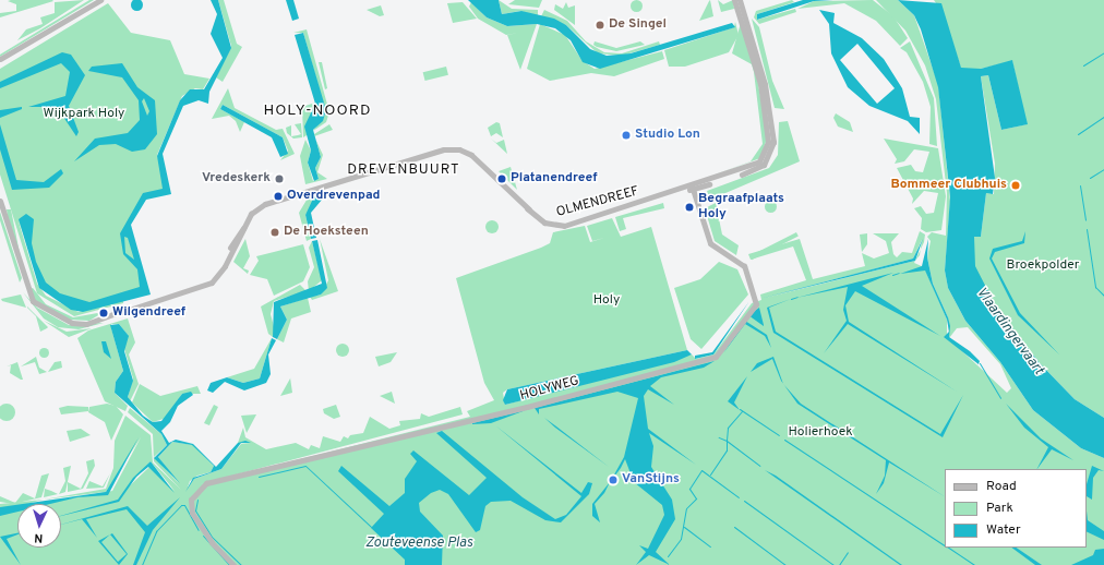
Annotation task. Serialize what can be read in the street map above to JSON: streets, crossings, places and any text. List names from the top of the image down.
{
  "streets": {
    "street": ["OLMENDREEF", "HOLYWEG"]
  },
  "crossings": [
    ["OLMENDREEF", "HOLYWEG"]
  ],
  "districts": ["HOLY-NOORD", "DREVENBUURT"],
  "water": ["Vlaardingervaart", "Zouteveense Plas"],
  "parks": [
    "Wijkpark Holy",
    "Broekpolder",
    "Holy",
    "Holierhoek"
  ],
  "places": [
    "De Singel",
    "Studio Lon",
    "Vredeskerk",
    "Platanendreef",
    "Bommeer Clubhuis",
    "Overdrevenpad",
    "Begraafplaats Holy",
    "De Hoeksteen",
    "Wilgendreef",
    "VanStijns"
  ],
  "legend": ["Road", "Park", "Water"],
  "north": "bottom"
}
